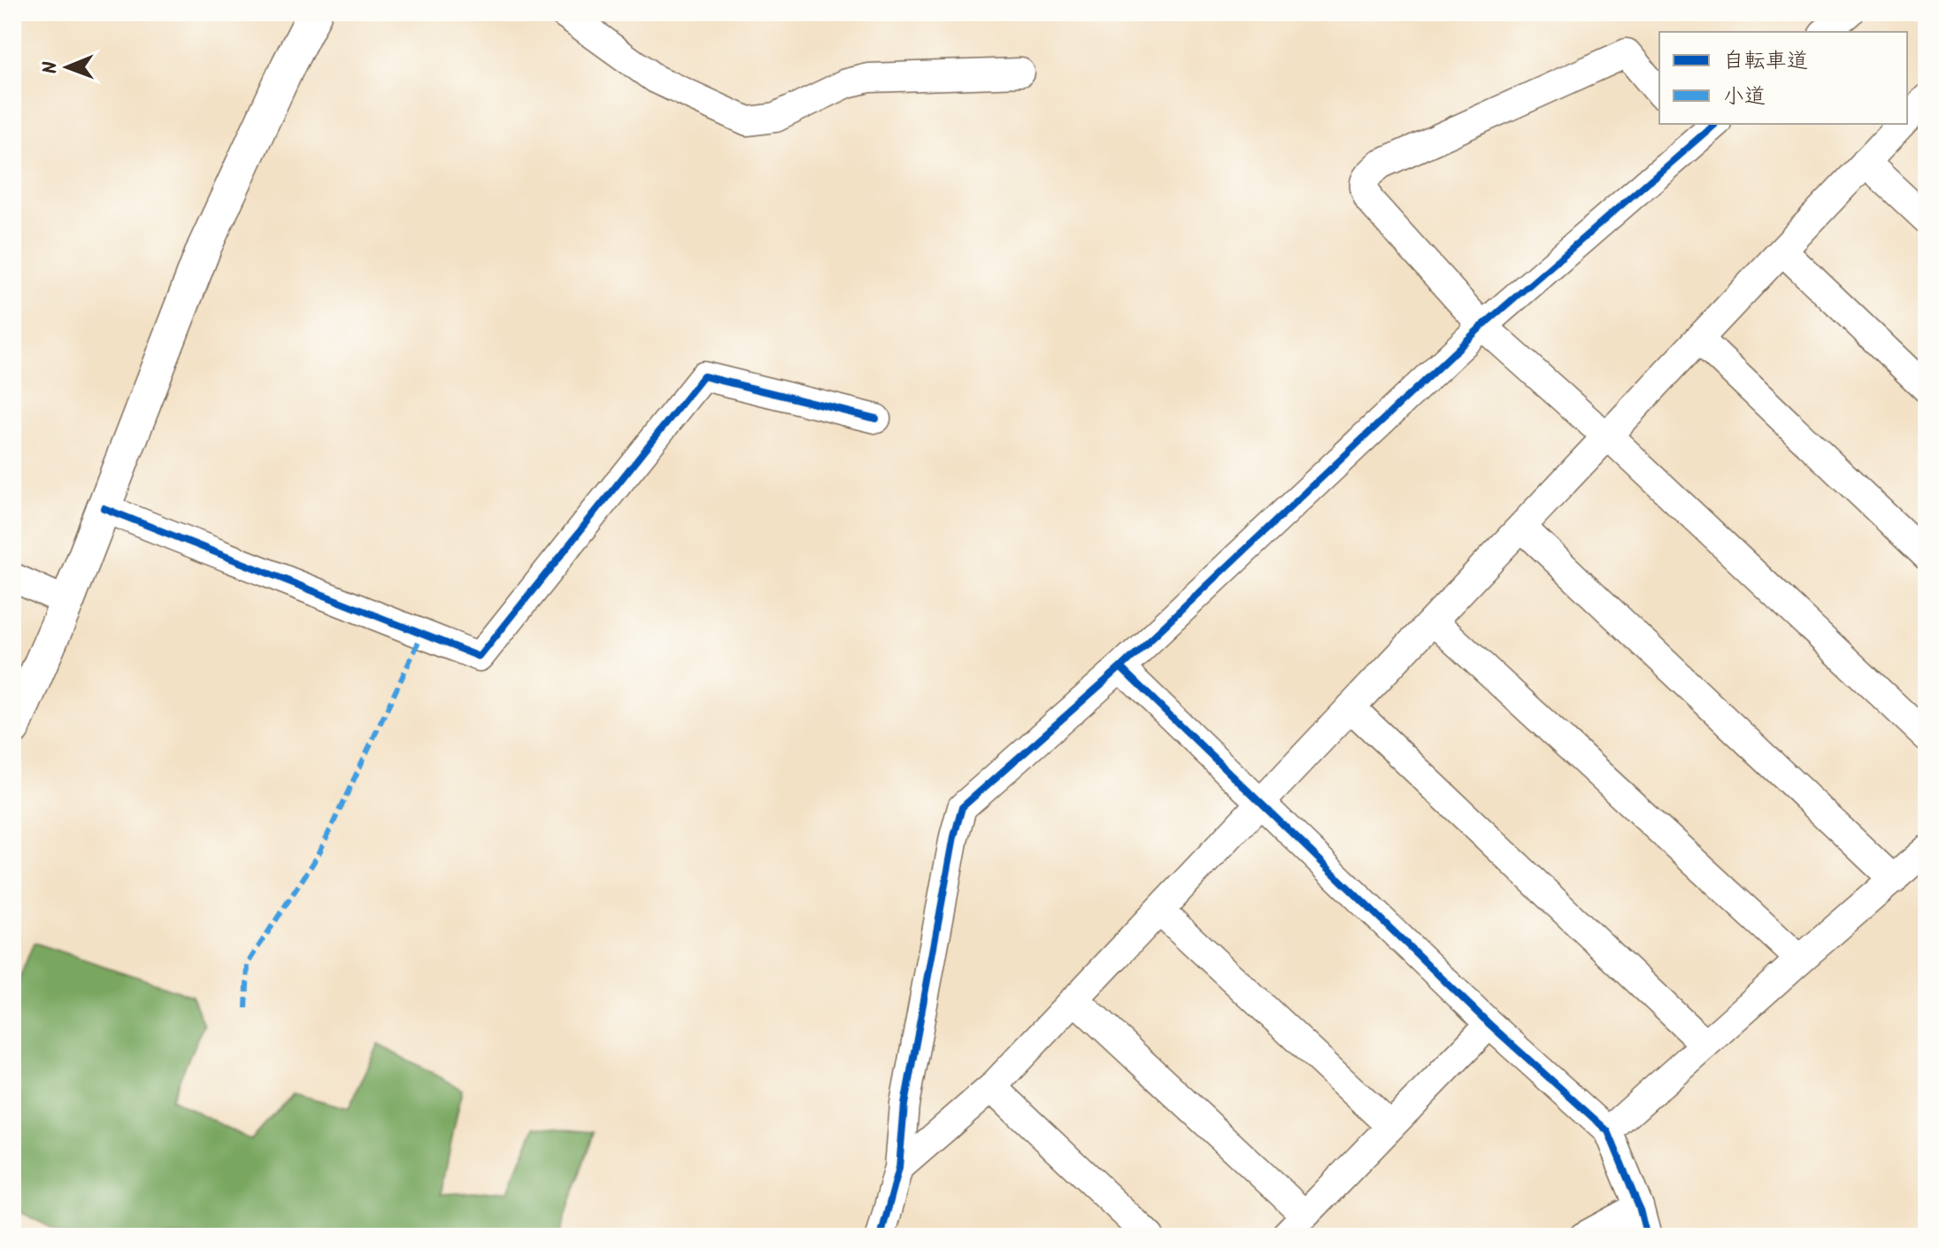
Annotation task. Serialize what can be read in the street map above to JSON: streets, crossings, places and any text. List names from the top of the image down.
{
  "legend": ["自転車道", "小道"],
  "north": "left"
}
